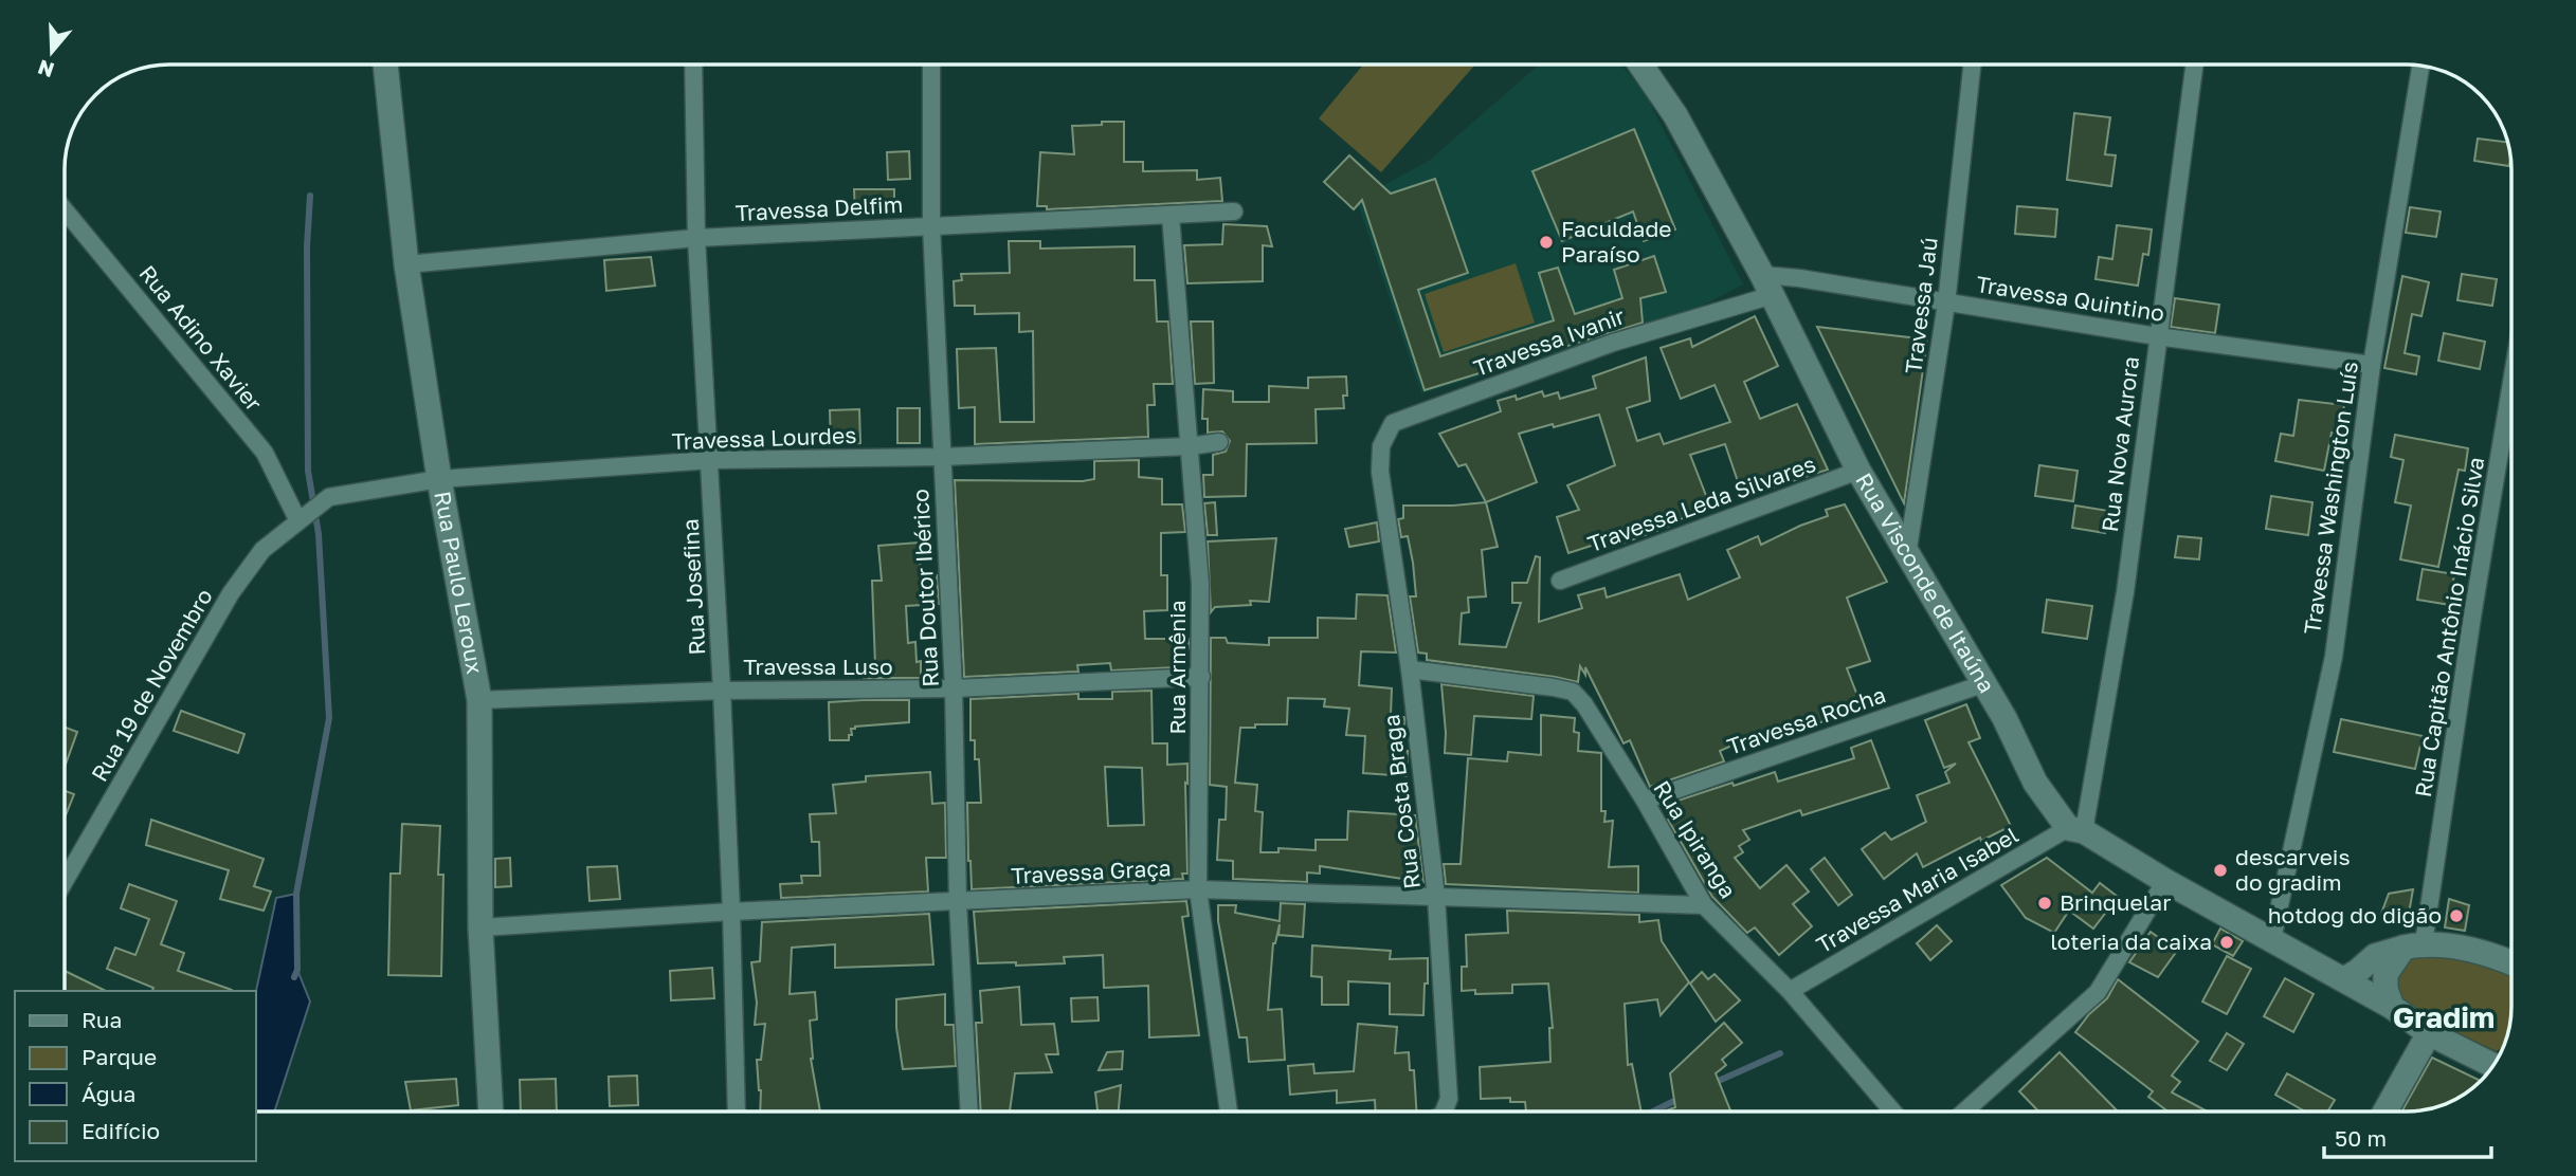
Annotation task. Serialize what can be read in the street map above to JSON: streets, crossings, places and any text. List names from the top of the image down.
{
  "streets": {
    "main road": ["Rua Paulo Leroux", "Rua Visconde de Itaúna"],
    "street": [
      "Travessa Delfim",
      "Travessa Quintino",
      "Travessa Jaú",
      "Rua Adino Xavier",
      "Travessa Ivanir",
      "Travessa Lourdes",
      "Rua Nova Aurora",
      "Travessa Washington Luís",
      "Travessa Leda Silvares",
      "Rua Josefina",
      "Rua Doutor Ibérico",
      "Rua Capitão Antônio Inácio Silva",
      "Travessa Luso",
      "Rua Armênia",
      "Rua 19 de Novembro",
      "Travessa Rocha",
      "Rua Costa Braga",
      "Rua Ipiranga",
      "Travessa Graça",
      "Travessa Maria Isabel"
    ]
  },
  "crossings": [
    ["Travessa Delfim", "Rua Paulo Leroux"],
    ["Travessa Delfim", "Rua Josefina"],
    ["Travessa Delfim", "Rua Doutor Ibérico"],
    ["Travessa Delfim", "Rua Armênia"],
    ["Travessa Quintino", "Travessa Jaú"],
    ["Travessa Quintino", "Travessa Ivanir"],
    ["Travessa Quintino", "Rua Nova Aurora"],
    ["Travessa Quintino", "Travessa Washington Luís"],
    ["Travessa Quintino", "Rua Visconde de Itaúna"],
    ["Travessa Jaú", "Rua Visconde de Itaúna"],
    ["Rua Adino Xavier", "Rua 19 de Novembro"],
    ["Travessa Ivanir", "Rua Visconde de Itaúna"],
    ["Travessa Ivanir", "Rua Costa Braga"],
    ["Travessa Lourdes", "Rua Paulo Leroux"],
    ["Travessa Lourdes", "Rua Josefina"],
    ["Travessa Lourdes", "Rua Doutor Ibérico"],
    ["Travessa Lourdes", "Rua Armênia"],
    ["Travessa Lourdes", "Rua 19 de Novembro"],
    ["Rua Nova Aurora", "Rua Visconde de Itaúna"],
    ["Rua Nova Aurora", "Travessa Maria Isabel"],
    ["Travessa Washington Luís", "Rua Visconde de Itaúna"],
    ["Travessa Leda Silvares", "Rua Visconde de Itaúna"],
    ["Rua Paulo Leroux", "Travessa Luso"],
    ["Rua Paulo Leroux", "Travessa Graça"],
    ["Rua Visconde de Itaúna", "Travessa Rocha"],
    ["Rua Visconde de Itaúna", "Travessa Maria Isabel"],
    ["Rua Josefina", "Travessa Luso"],
    ["Rua Josefina", "Travessa Graça"],
    ["Rua Doutor Ibérico", "Travessa Luso"],
    ["Rua Doutor Ibérico", "Travessa Graça"],
    ["Travessa Luso", "Rua Armênia"],
    ["Rua Armênia", "Travessa Graça"],
    ["Travessa Rocha", "Rua Ipiranga"],
    ["Rua Costa Braga", "Rua Ipiranga"],
    ["Rua Costa Braga", "Travessa Graça"],
    ["Rua Ipiranga", "Travessa Graça"],
    ["Rua Ipiranga", "Travessa Maria Isabel"]
  ],
  "districts": ["Gradim"],
  "places": [
    "Faculdade Paraíso",
    "descarveis do gradim",
    "Brinquelar",
    "hotdog do digão",
    "loteria da caixa"
  ],
  "legend": [
    "Rua",
    "Parque",
    "Água",
    "Edifício"
  ],
  "scale_bar": "50 m",
  "north": "bottom"
}
